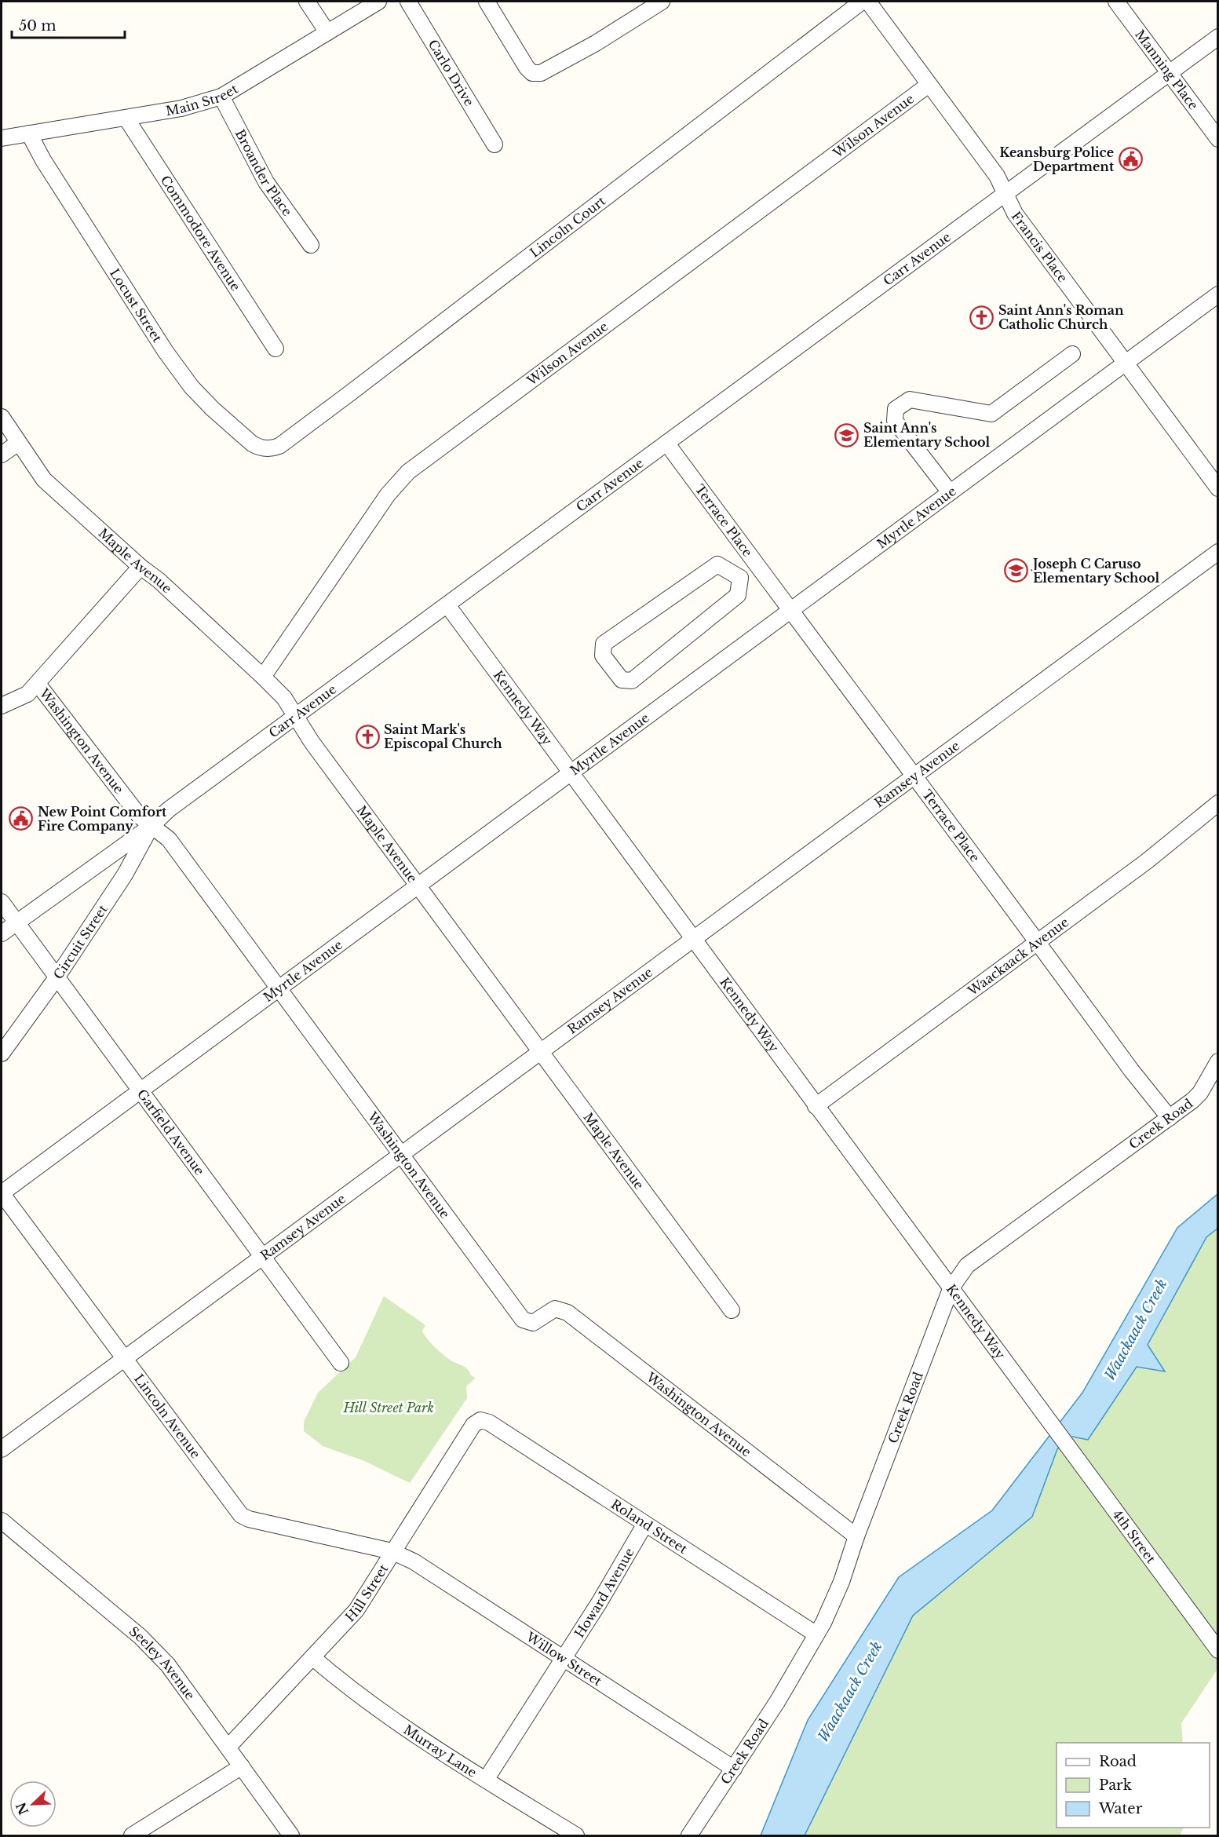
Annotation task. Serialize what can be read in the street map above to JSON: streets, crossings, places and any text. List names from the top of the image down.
{
  "streets": {
    "street": [
      "Manning Place",
      "Carlo Drive",
      "Main Street",
      "Wilson Avenue",
      "Broander Place",
      "Lincoln Court",
      "Commodore Avenue",
      "Francis Place",
      "Carr Avenue",
      "Locust Street",
      "Myrtle Avenue",
      "Terrace Place",
      "Maple Avenue",
      "Kennedy Way",
      "Washington Avenue",
      "Ramsey Avenue",
      "Circuit Street",
      "Waackaack Avenue",
      "Creek Road",
      "Garfield Avenue",
      "Lincoln Avenue",
      "Roland Street",
      "4th Street",
      "Hill Street",
      "Howard Avenue",
      "Willow Street",
      "Seeley Avenue",
      "Murray Lane"
    ]
  },
  "crossings": [
    ["Manning Place", "Carr Avenue"],
    ["Main Street", "Broander Place"],
    ["Main Street", "Commodore Avenue"],
    ["Main Street", "Locust Street"],
    ["Wilson Avenue", "Francis Place"],
    ["Wilson Avenue", "Maple Avenue"],
    ["Lincoln Court", "Locust Street"],
    ["Francis Place", "Carr Avenue"],
    ["Francis Place", "Myrtle Avenue"],
    ["Carr Avenue", "Terrace Place"],
    ["Carr Avenue", "Maple Avenue"],
    ["Carr Avenue", "Kennedy Way"],
    ["Carr Avenue", "Washington Avenue"],
    ["Carr Avenue", "Circuit Street"],
    ["Carr Avenue", "Garfield Avenue"],
    ["Myrtle Avenue", "Terrace Place"],
    ["Myrtle Avenue", "Maple Avenue"],
    ["Myrtle Avenue", "Kennedy Way"],
    ["Myrtle Avenue", "Washington Avenue"],
    ["Myrtle Avenue", "Garfield Avenue"],
    ["Myrtle Avenue", "Lincoln Avenue"],
    ["Terrace Place", "Ramsey Avenue"],
    ["Terrace Place", "Waackaack Avenue"],
    ["Terrace Place", "Creek Road"],
    ["Maple Avenue", "Ramsey Avenue"],
    ["Kennedy Way", "Ramsey Avenue"],
    ["Kennedy Way", "Waackaack Avenue"],
    ["Kennedy Way", "Creek Road"],
    ["Kennedy Way", "4th Street"],
    ["Washington Avenue", "Ramsey Avenue"],
    ["Washington Avenue", "Circuit Street"],
    ["Washington Avenue", "Creek Road"],
    ["Ramsey Avenue", "Garfield Avenue"],
    ["Ramsey Avenue", "Lincoln Avenue"],
    ["Circuit Street", "Garfield Avenue"],
    ["Creek Road", "Roland Street"],
    ["Creek Road", "Willow Street"],
    ["Lincoln Avenue", "Hill Street"],
    ["Lincoln Avenue", "Willow Street"],
    ["Roland Street", "Hill Street"],
    ["Roland Street", "Howard Avenue"],
    ["Hill Street", "Willow Street"],
    ["Hill Street", "Seeley Avenue"],
    ["Hill Street", "Murray Lane"],
    ["Howard Avenue", "Willow Street"],
    ["Howard Avenue", "Murray Lane"]
  ],
  "water": ["Waackaack Creek"],
  "parks": ["Hill Street Park"],
  "places": {
    "public building": ["Keansburg Police Department", "New Point Comfort Fire Company"],
    "church": ["Saint Ann's Roman Catholic Church", "Saint Mark's Episcopal Church"],
    "school or university": ["Saint Ann's Elementary School", "Joseph C Caruso Elementary School"]
  },
  "legend": ["Road", "Park", "Water"],
  "scale_bar": "50 m",
  "north": "bottom left"
}
